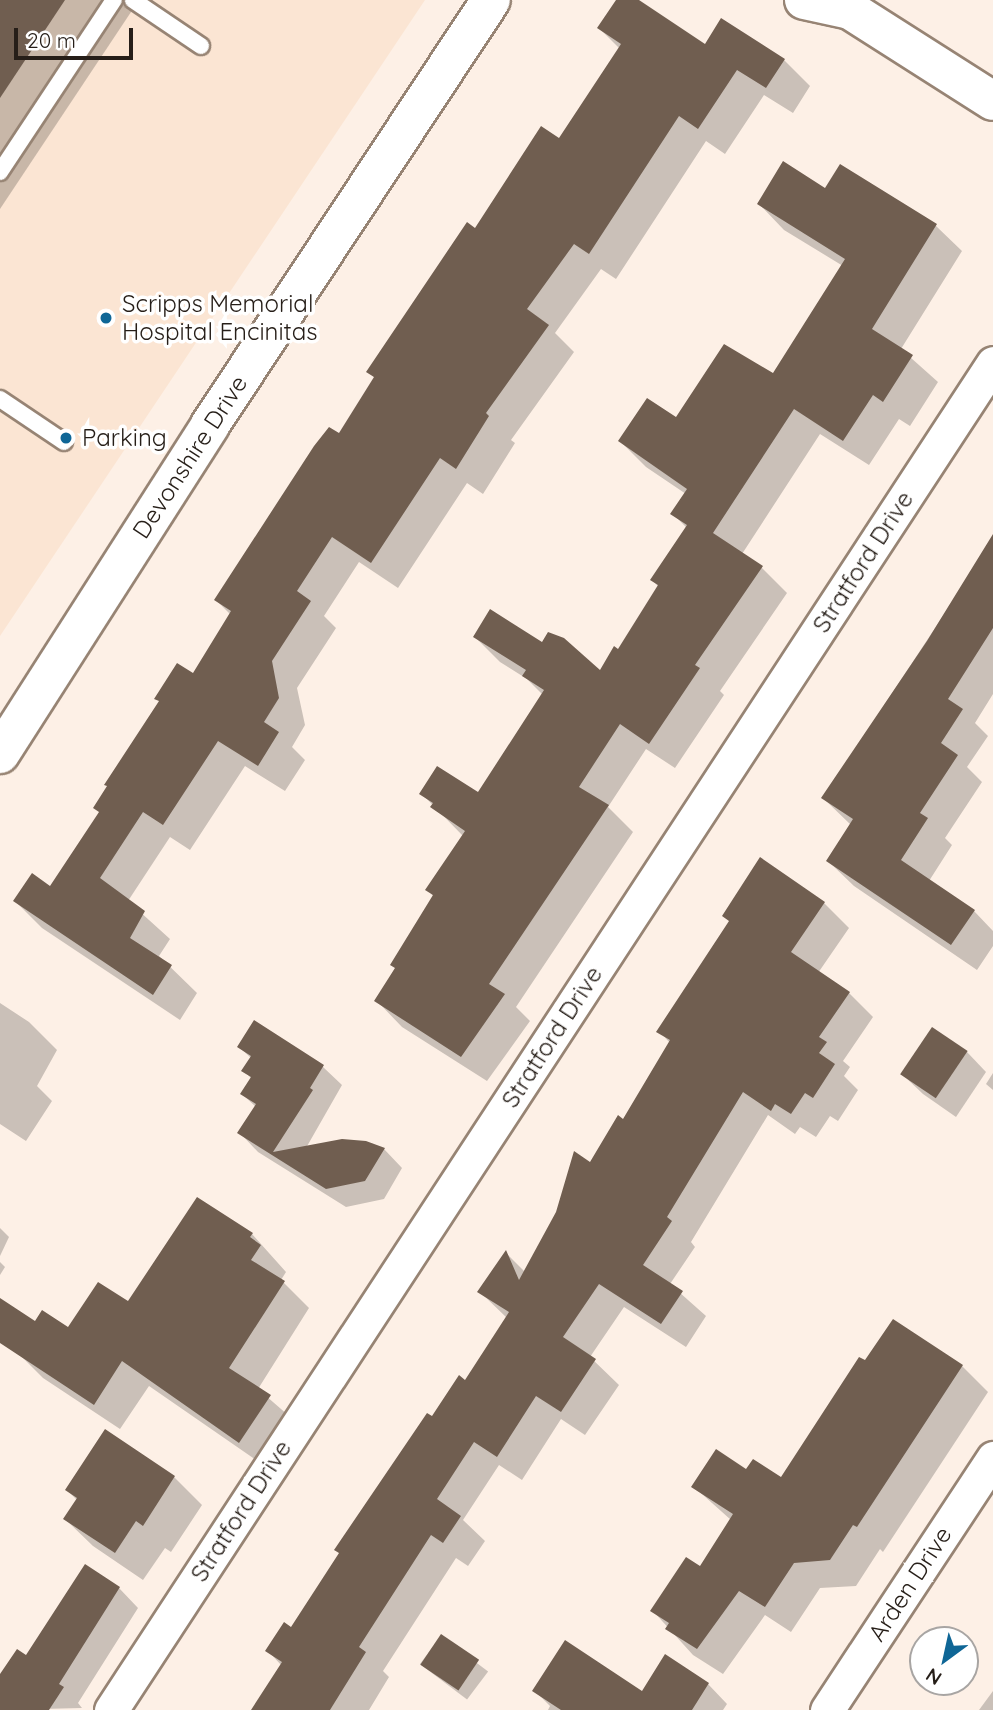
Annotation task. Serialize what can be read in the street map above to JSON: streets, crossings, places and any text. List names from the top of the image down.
{
  "streets": {
    "street": ["Devonshire Drive", "Stratford Drive", "Arden Drive"]
  },
  "places": ["Scripps Memorial Hospital Encinitas", "Parking"],
  "scale_bar": "20 m",
  "north": "bottom left"
}
